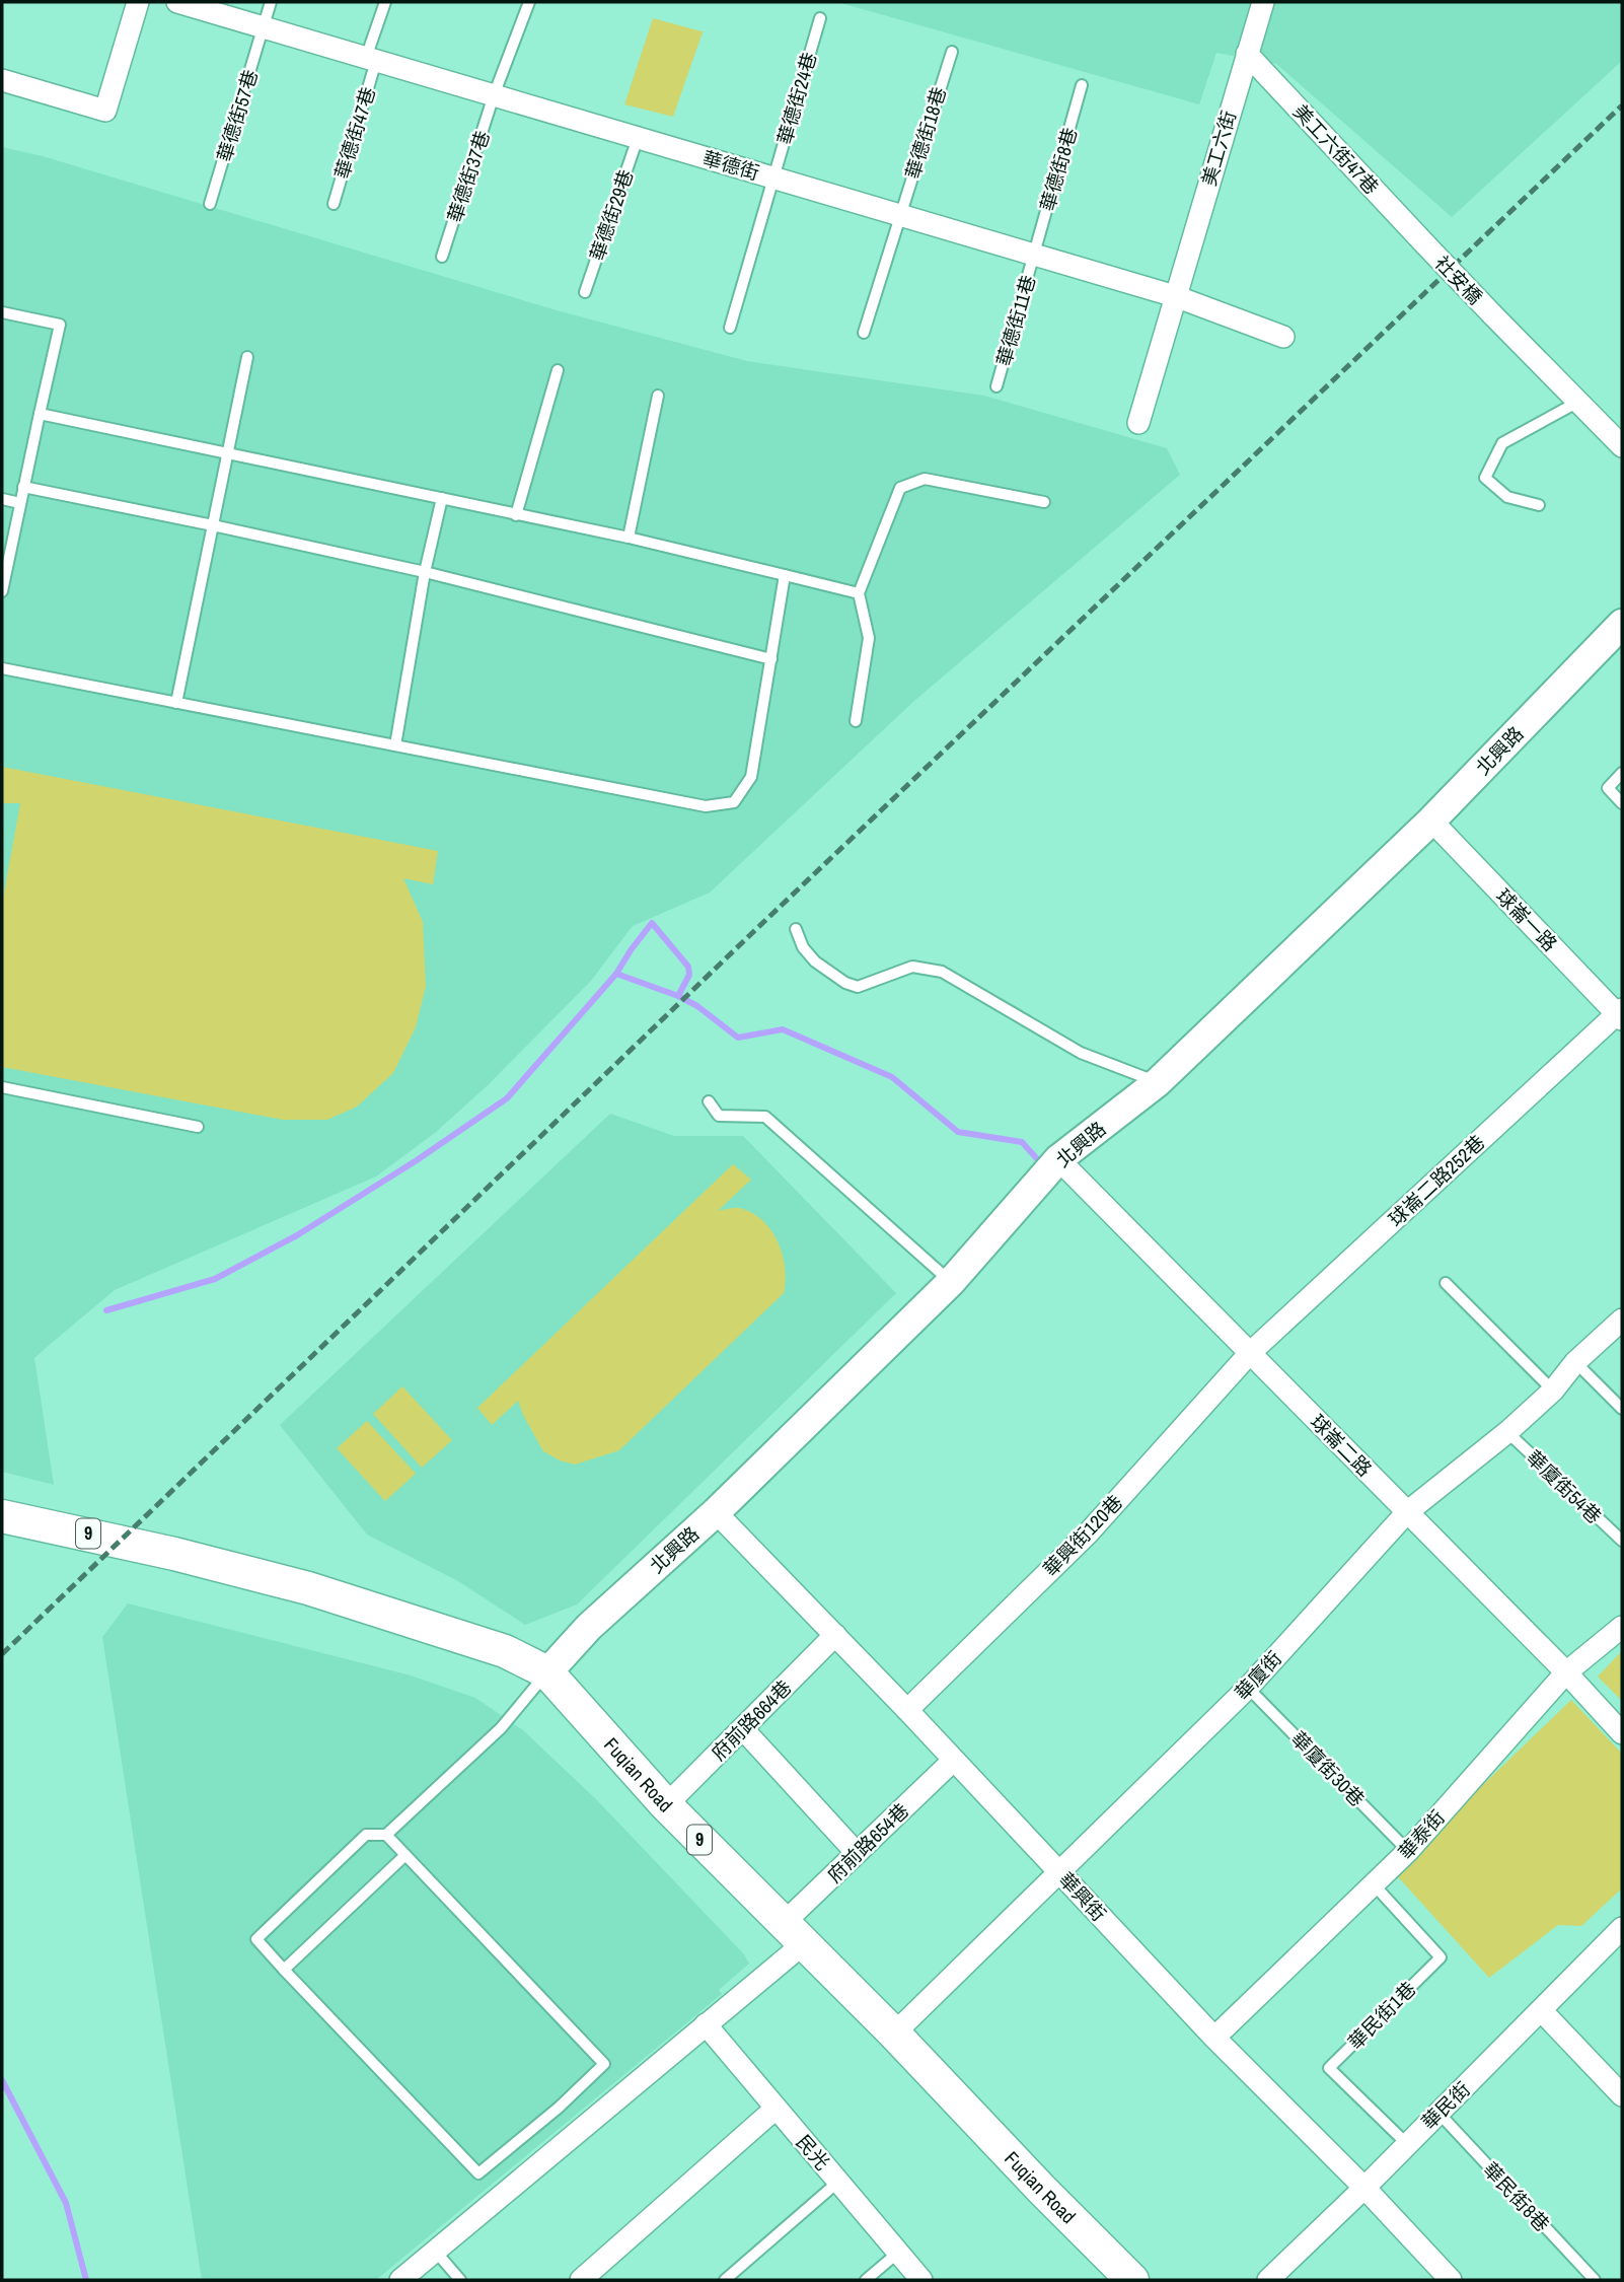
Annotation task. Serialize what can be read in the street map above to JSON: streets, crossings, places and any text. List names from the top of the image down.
{
  "streets": {
    "main road": ["9", "Fuqian Road"],
    "street": [
      "美工六街",
      "美工六街47巷",
      "華德街",
      "社安橋",
      "北興路",
      "球崙一路",
      "球崙二路252巷",
      "球崙二路",
      "華興街120巷",
      "華廈街",
      "府前路664巷",
      "華泰街",
      "府前路654巷",
      "華興街",
      "華民街",
      "民光"
    ],
    "lane": [
      "華德街24巷",
      "華德街57巷",
      "華德街47巷",
      "華德街18巷",
      "華德街8巷",
      "華德街37巷",
      "華德街29巷",
      "華德街11巷",
      "華廈街54巷",
      "華廈街30巷",
      "華民街1巷",
      "華民街8巷"
    ]
  },
  "crossings": [
    ["華德街24巷", "華德街"],
    ["華德街57巷", "華德街"],
    ["華德街47巷", "華德街"],
    ["華德街18巷", "華德街"],
    ["美工六街", "美工六街47巷"],
    ["美工六街", "華德街"],
    ["美工六街47巷", "社安橋"],
    ["華德街", "華德街8巷"],
    ["華德街", "華德街37巷"],
    ["華德街", "華德街29巷"],
    ["華德街", "華德街11巷"],
    ["華德街8巷", "華德街11巷"],
    ["北興路", "球崙一路"],
    ["北興路", "球崙二路"],
    ["北興路", "Fuqian Road"],
    ["北興路", "華興街"],
    ["球崙一路", "球崙二路252巷"],
    ["球崙二路252巷", "球崙二路"],
    ["球崙二路252巷", "華興街120巷"],
    ["球崙二路", "華興街120巷"],
    ["球崙二路", "華廈街"],
    ["球崙二路", "華泰街"],
    ["華廈街54巷", "華廈街"],
    ["華興街120巷", "華興街"],
    ["華廈街", "華廈街30巷"],
    ["華廈街", "Fuqian Road"],
    ["華廈街", "華興街"],
    ["府前路664巷", "Fuqian Road"],
    ["府前路664巷", "華興街"],
    ["華廈街30巷", "華泰街"],
    ["Fuqian Road", "府前路654巷"],
    ["華泰街", "華興街"],
    ["華泰街", "華民街1巷"],
    ["府前路654巷", "華興街"],
    ["府前路654巷", "民光"],
    ["華興街", "華民街"],
    ["華民街1巷", "華民街"],
    ["華民街", "華民街8巷"]
  ]
}
